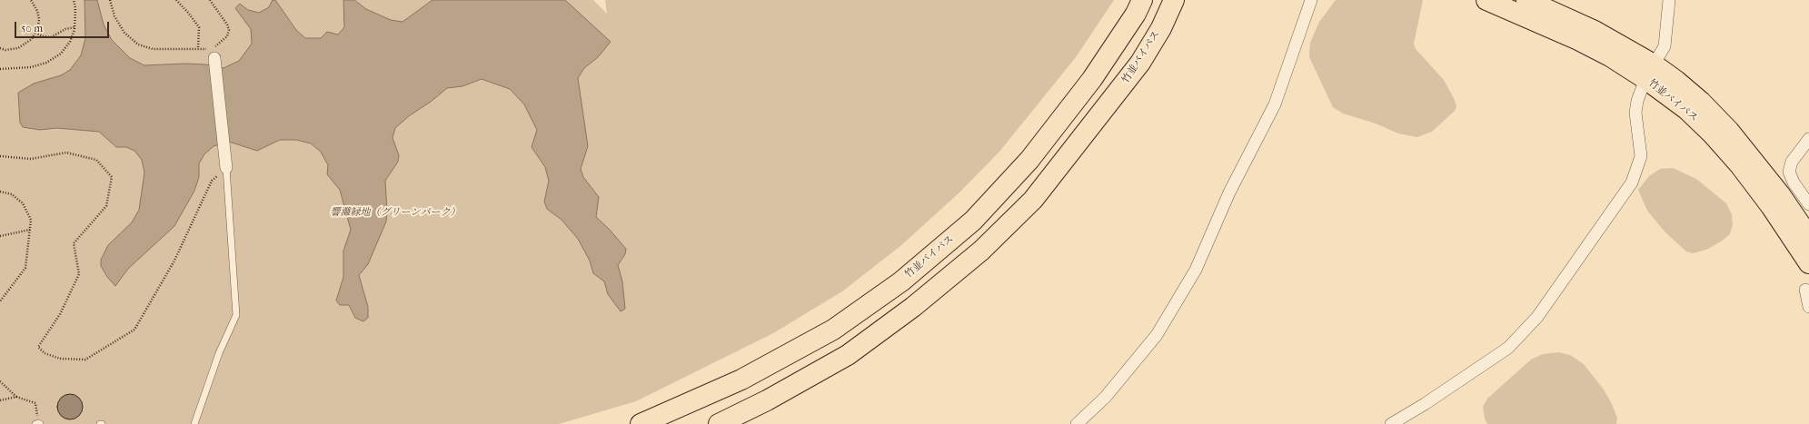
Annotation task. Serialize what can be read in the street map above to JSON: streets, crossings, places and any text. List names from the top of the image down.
{
  "streets": {
    "highway": ["竹並バイパス"]
  },
  "parks": ["響灘緑地（グリーンパーク）"],
  "scale_bar": "50 m"
}
